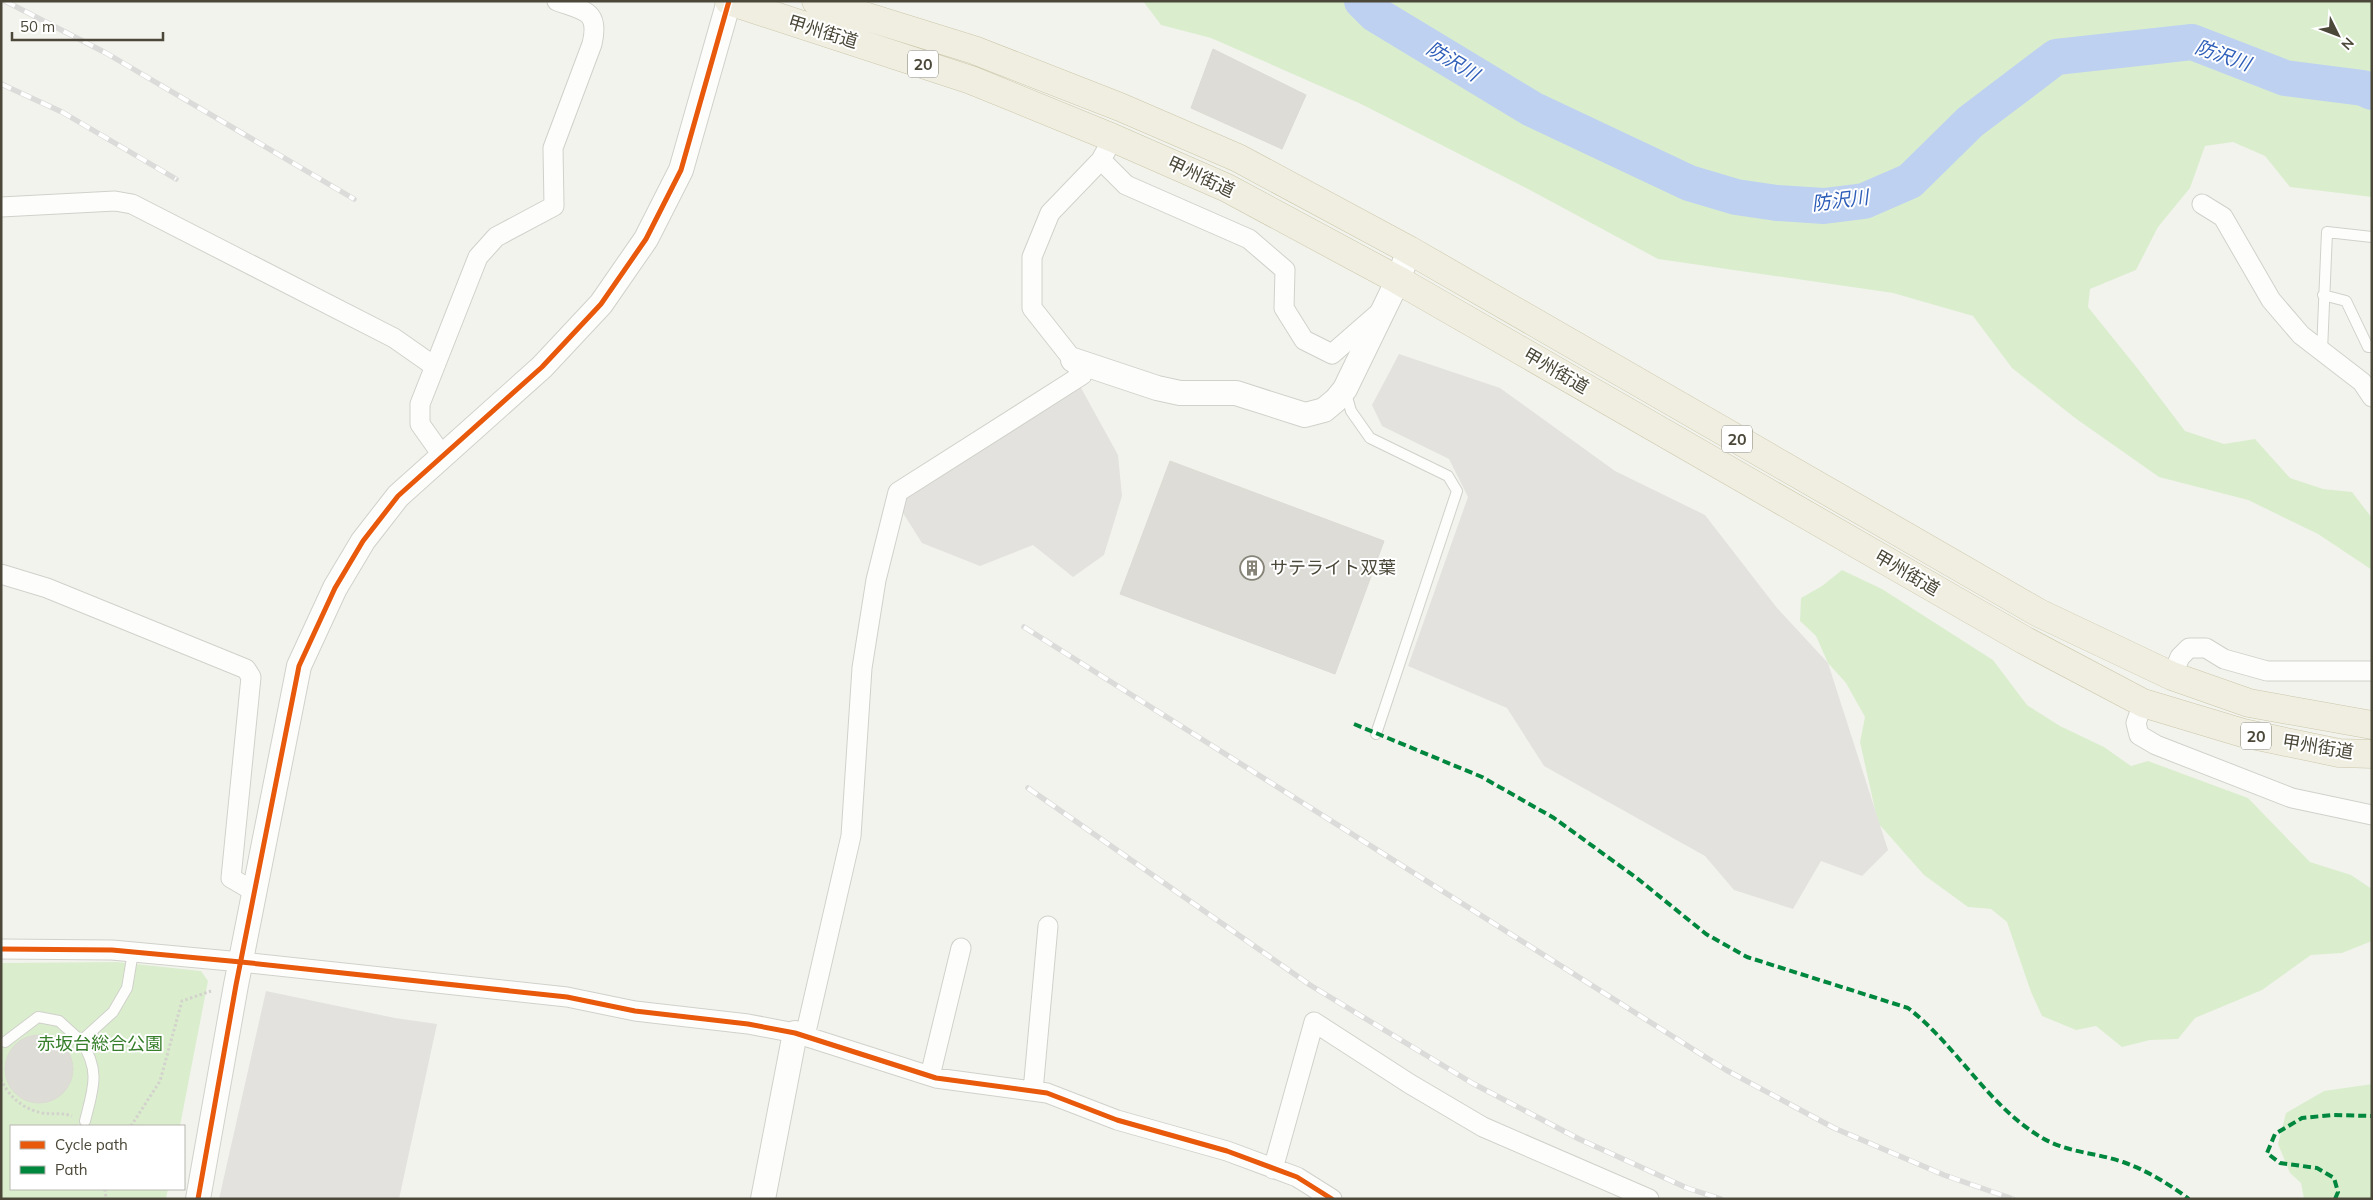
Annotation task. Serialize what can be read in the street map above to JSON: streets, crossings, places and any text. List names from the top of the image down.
{
  "streets": {
    "highway": ["甲州街道", "20"]
  },
  "water": ["防沢川"],
  "parks": ["赤坂台総合公園"],
  "places": {
    "building": ["サテライト双葉"]
  },
  "legend": ["Cycle path", "Path"],
  "scale_bar": "50 m",
  "north": "bottom right"
}
